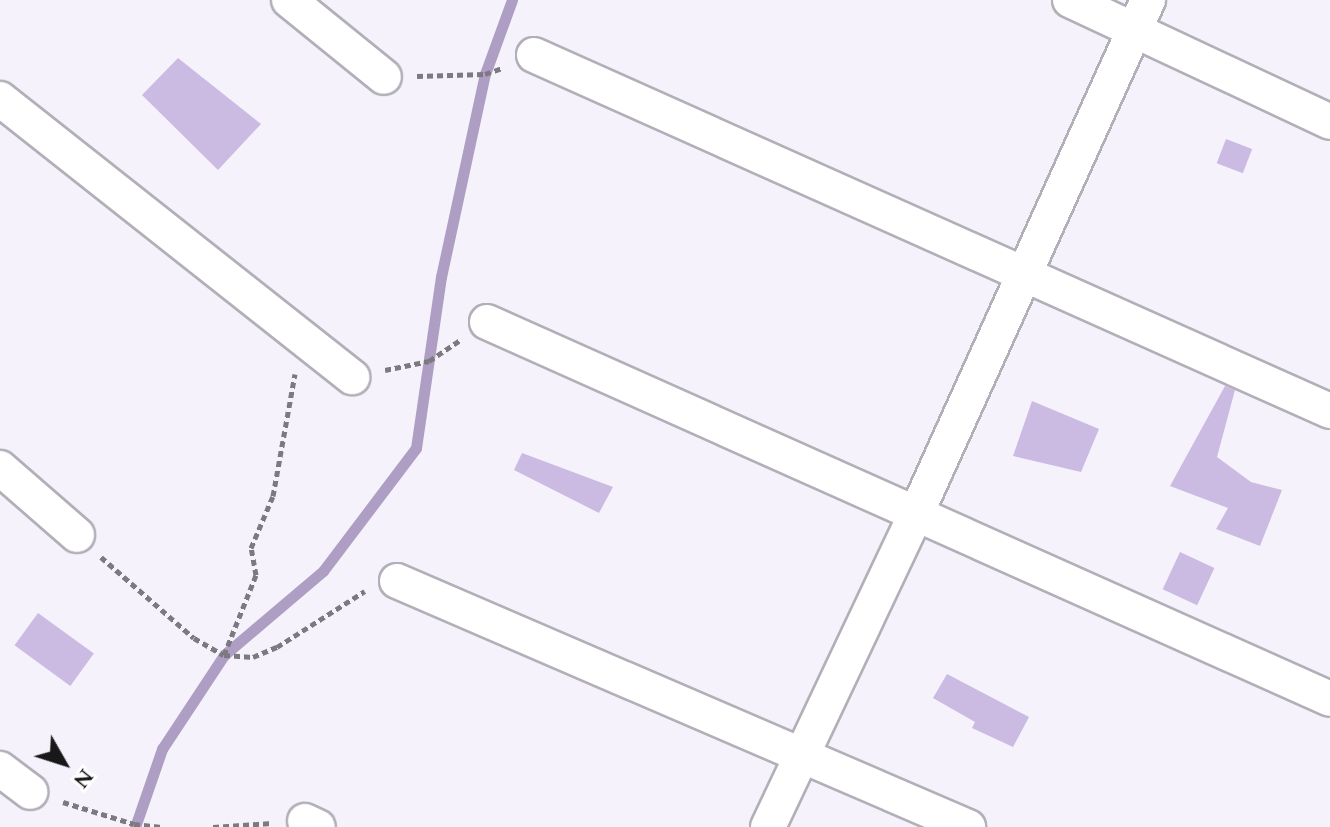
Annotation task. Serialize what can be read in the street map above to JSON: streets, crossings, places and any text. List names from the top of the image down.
{
  "north": "bottom right"
}
